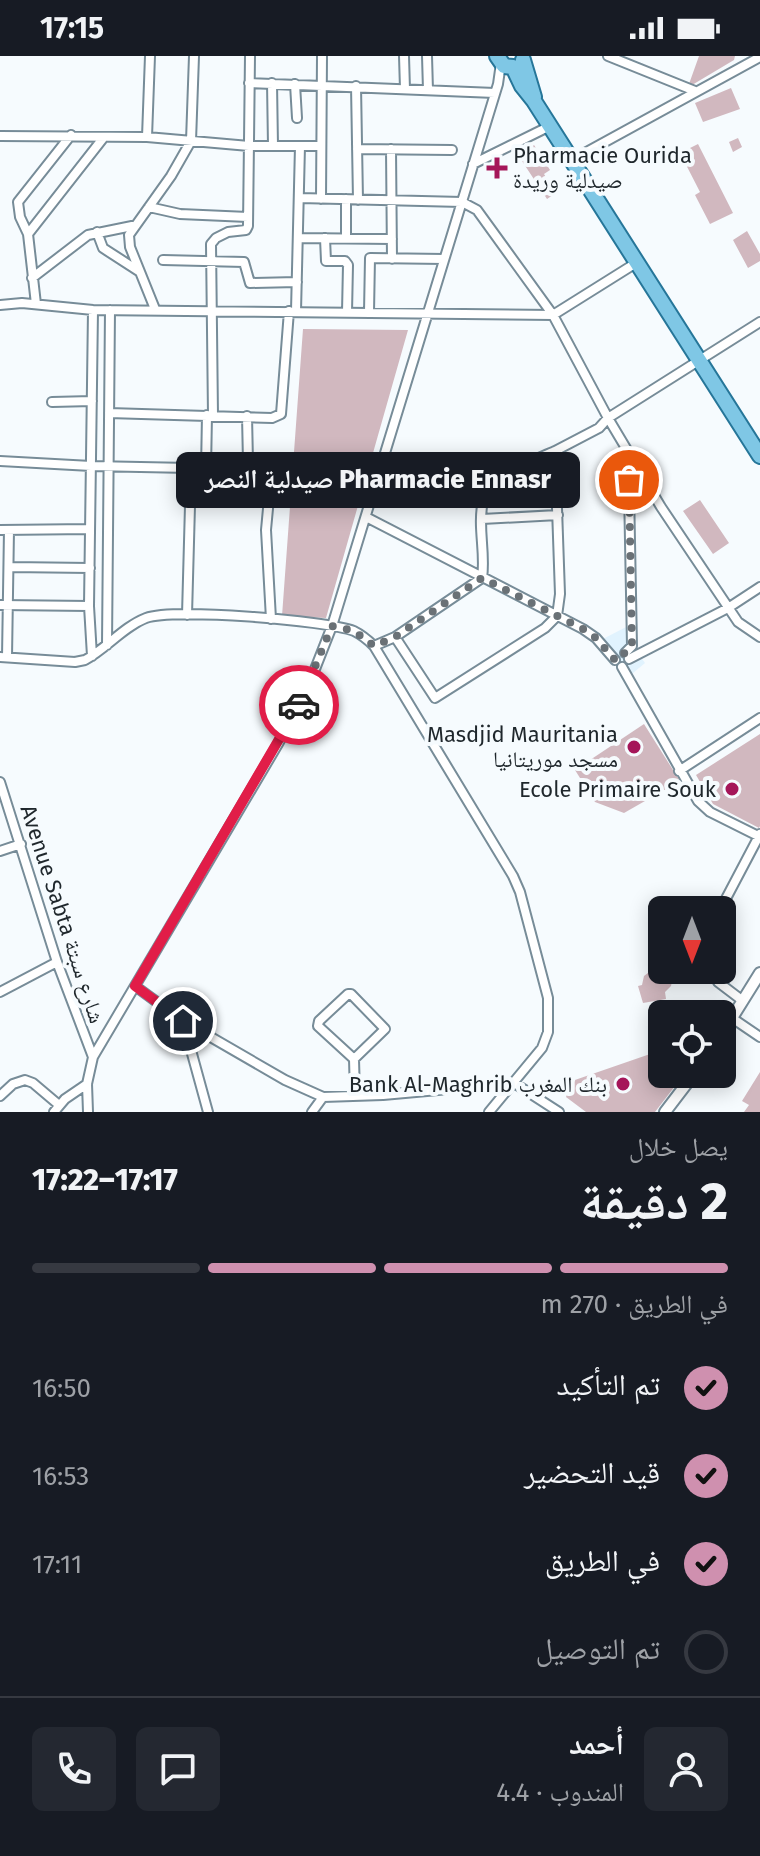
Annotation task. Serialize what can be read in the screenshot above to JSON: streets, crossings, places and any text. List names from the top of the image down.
{
  "streets": {
    "street": ["Avenue Sabta شارع سبتة"]
  },
  "places": {
    "health": ["Pharmacie Ourida صيدلية وريدة"],
    "other": [
      "Pharmacie Ennasr صيدلية النصر",
      "Masdjid Mauritania مسجد موريتانيا",
      "Ecole Primaire Souk",
      "Bank Al-Maghrib بنك المغرب"
    ]
  },
  "north": "bottom",
  "page": {
    "status": "17:15",
    "bubble": "Pharmacie Ennasr صيدلية النصر",
    "heading": ["2 دقيقة", "يصل خلال", "17:17–17:22"],
    "panel": ["أحمد", "المندوب · 4.4"],
    "bar": "في الطريق · 270 m",
    "list": [
      ["تم التأكيد", "16:50"],
      ["قيد التحضير", "16:53"],
      ["في الطريق", "17:11"],
      "تم التوصيل"
    ]
  }
}
